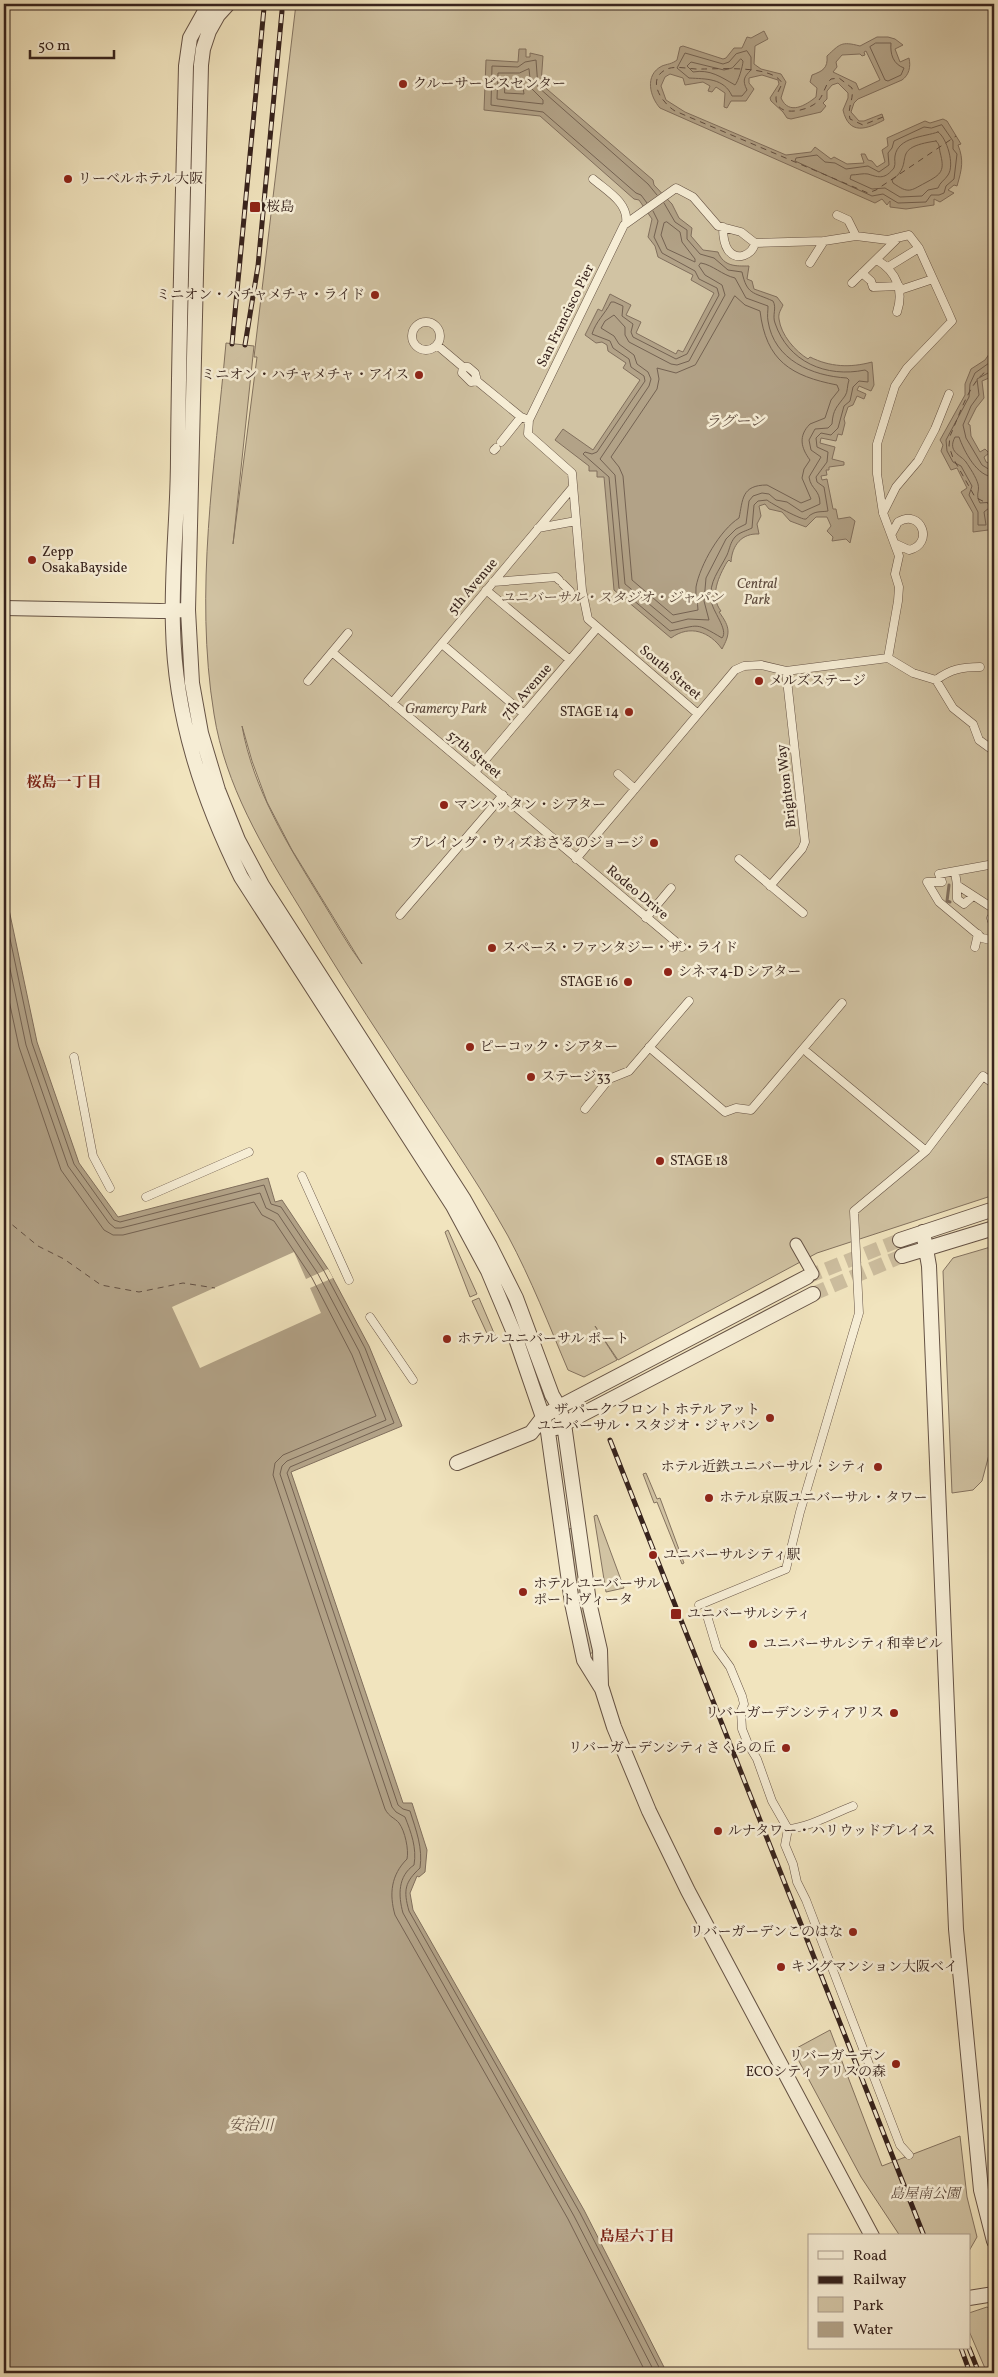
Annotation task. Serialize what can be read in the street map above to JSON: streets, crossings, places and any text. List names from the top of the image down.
{
  "streets": {
    "street": [
      "San Francisco Pier",
      "5th Avenue",
      "South Street",
      "7th Avenue",
      "57th Street",
      "Brighton Way",
      "Rodeo Drive"
    ]
  },
  "crossings": [
    ["San Francisco Pier", "South Street"],
    ["5th Avenue", "South Street"],
    ["5th Avenue", "57th Street"],
    ["South Street", "7th Avenue"],
    ["South Street", "Brighton Way"],
    ["7th Avenue", "57th Street"],
    ["57th Street", "Rodeo Drive"]
  ],
  "districts": ["桜島一丁目", "島屋六丁目"],
  "water": ["ラグーン", "安治川"],
  "parks": [
    "Central Park",
    "ユニバーサル・スタジオ・ジャパン",
    "Gramercy Park",
    "島屋南公園"
  ],
  "places": {
    "other": [
      "クルーサービスセンター",
      "リーベルホテル大阪",
      "ミニオン・ハチャメチャ・ライド",
      "ミニオン・ハチャメチャ・アイス",
      "Zepp OsakaBayside",
      "メルズステージ",
      "STAGE 14",
      "マンハッタン・シアター",
      "プレイング・ウィズおさるのジョージ",
      "スペース・ファンタジー・ザ・ライド",
      "シネマ4-D シアター",
      "STAGE 16",
      "ピーコック・シアター",
      "ステージ33",
      "STAGE 18",
      "ホテル ユニバーサル ポート",
      "ザ パーク フロント ホテル アット ユニバーサル・スタジオ・ジャパン",
      "ホテル近鉄ユニバーサル・シティ",
      "ホテル京阪ユニバーサル・タワー",
      "ユニバーサルシティ駅",
      "ホテル ユニバーサル ポート ヴィータ",
      "ユニバーサルシティ和幸ビル",
      "リバーガーデンシティアリス",
      "リバーガーデンシティさくらの丘",
      "ルナタワー・ハリウッドプレイス",
      "リバーガーデンこのはな",
      "キングマンション大阪ベイ",
      "リバーガーデン ECOシティ アリスの森"
    ],
    "transit": ["桜島", "ユニバーサルシティ"]
  },
  "legend": [
    "Road",
    "Railway",
    "Park",
    "Water"
  ],
  "scale_bar": "50 m"
}
